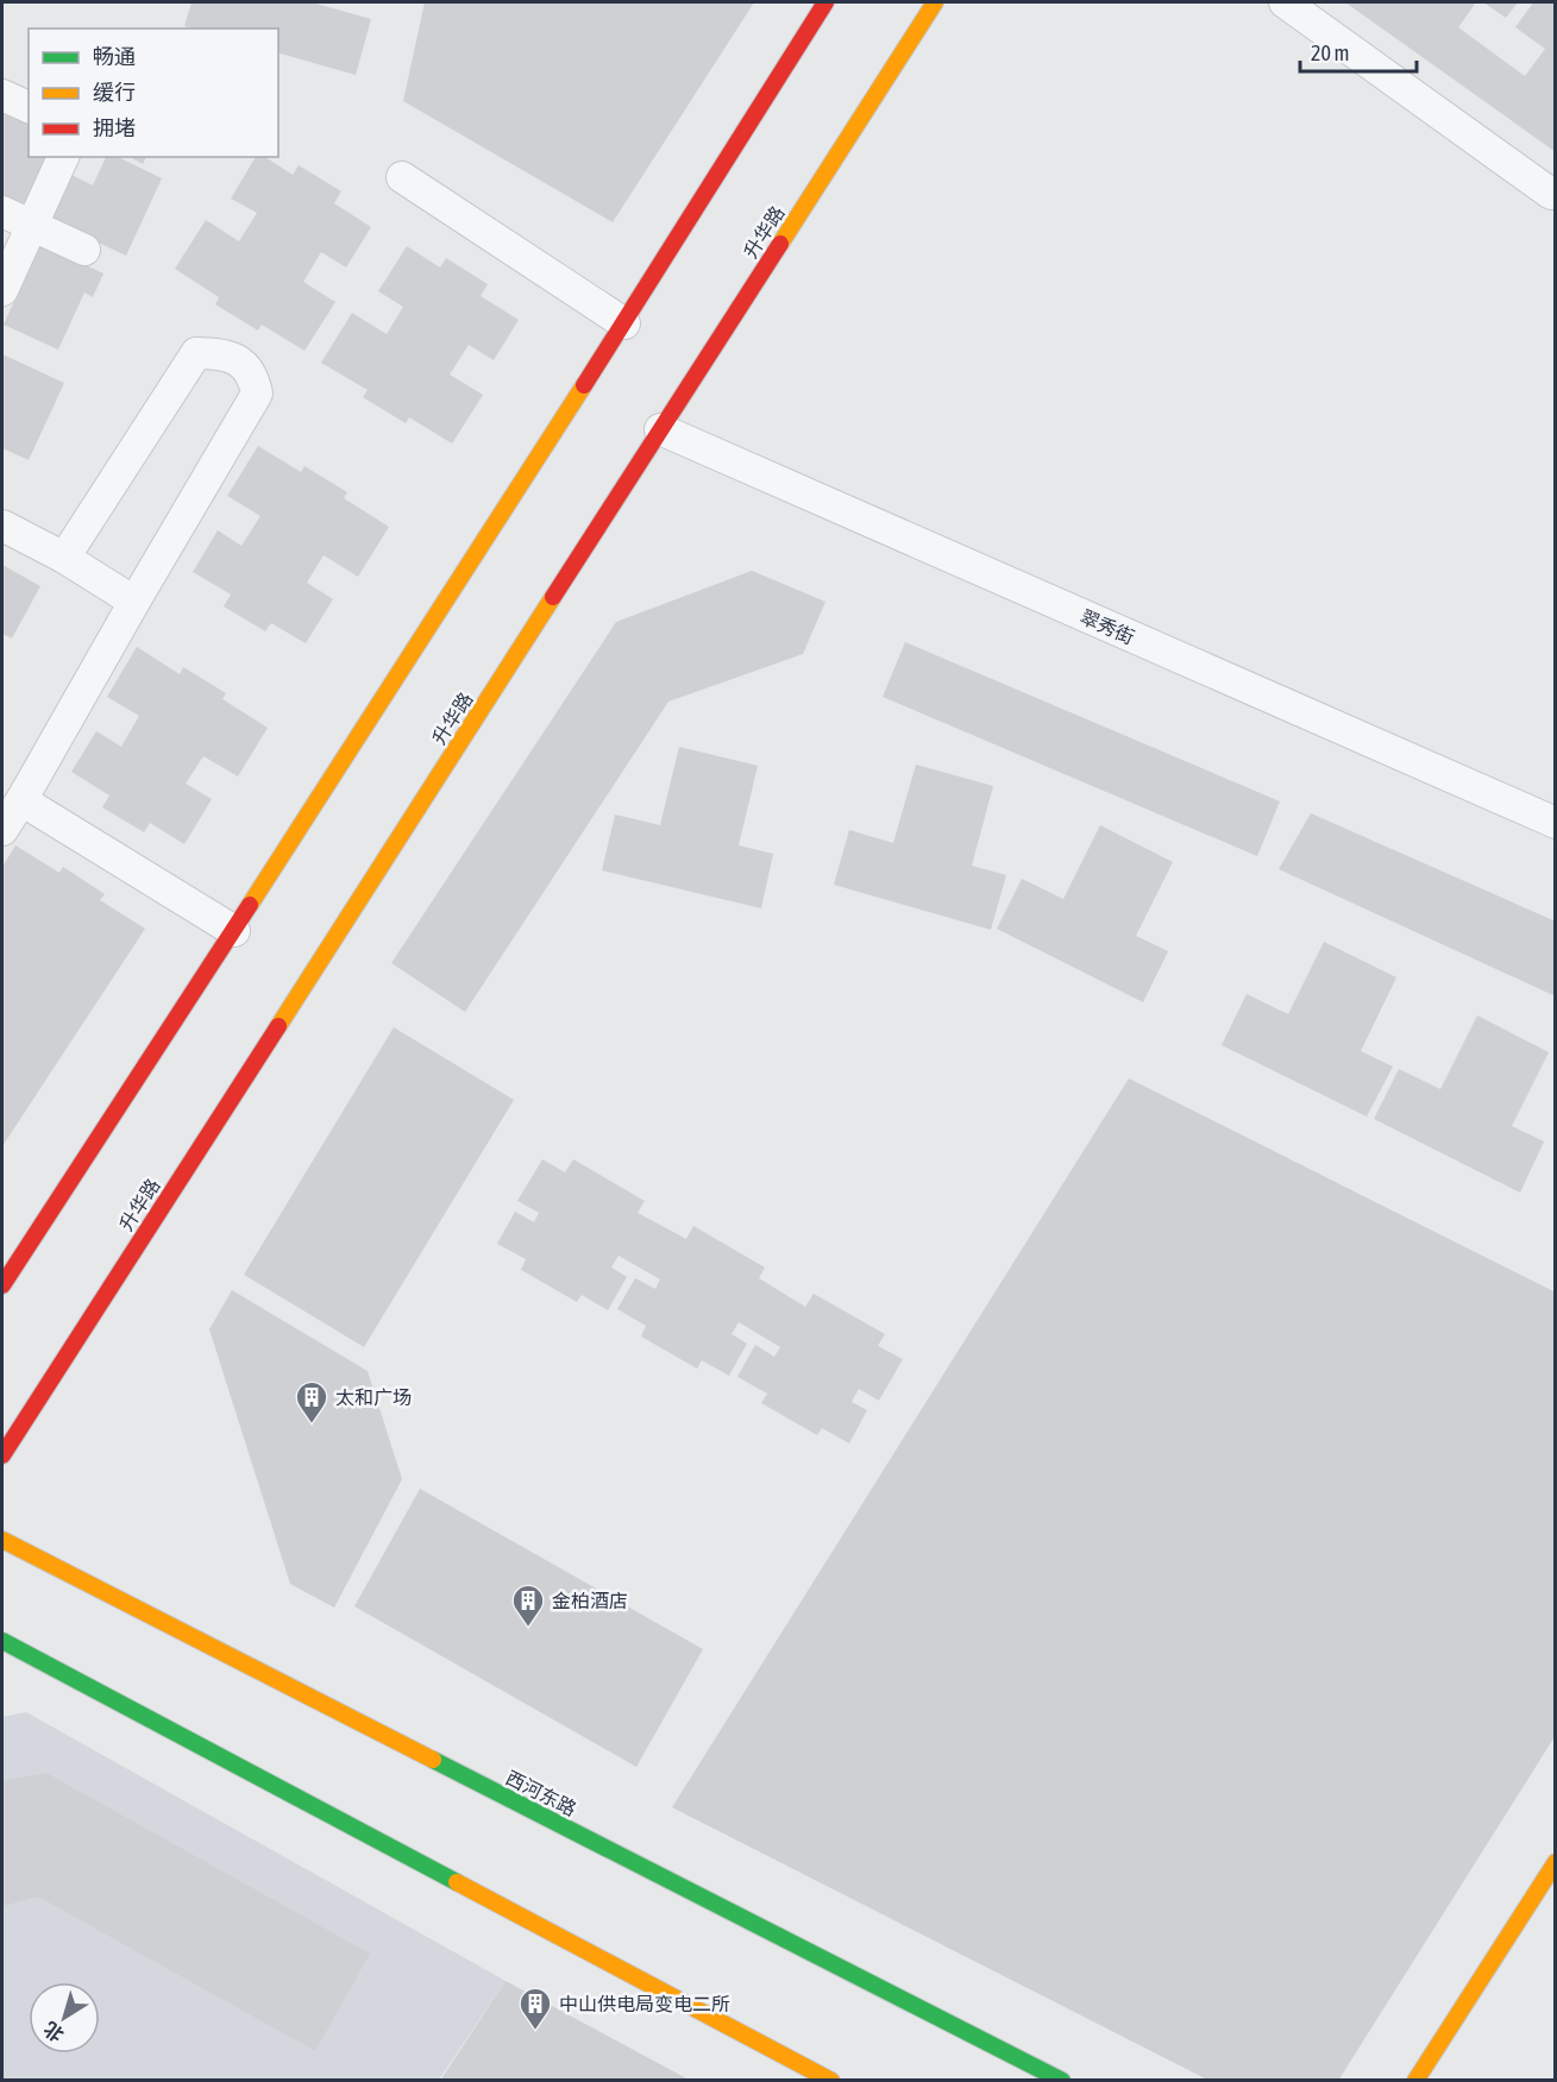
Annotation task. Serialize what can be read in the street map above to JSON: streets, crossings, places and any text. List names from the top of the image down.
{
  "streets": {
    "main road": ["升华路", "西河东路"],
    "street": ["翠秀街"]
  },
  "crossings": [
    ["升华路", "翠秀街"]
  ],
  "places": {
    "building": ["太和广场", "金柏酒店", "中山供电局变电二所"]
  },
  "legend": ["畅通", "缓行", "拥堵"],
  "scale_bar": "20 m",
  "north": "bottom left"
}
